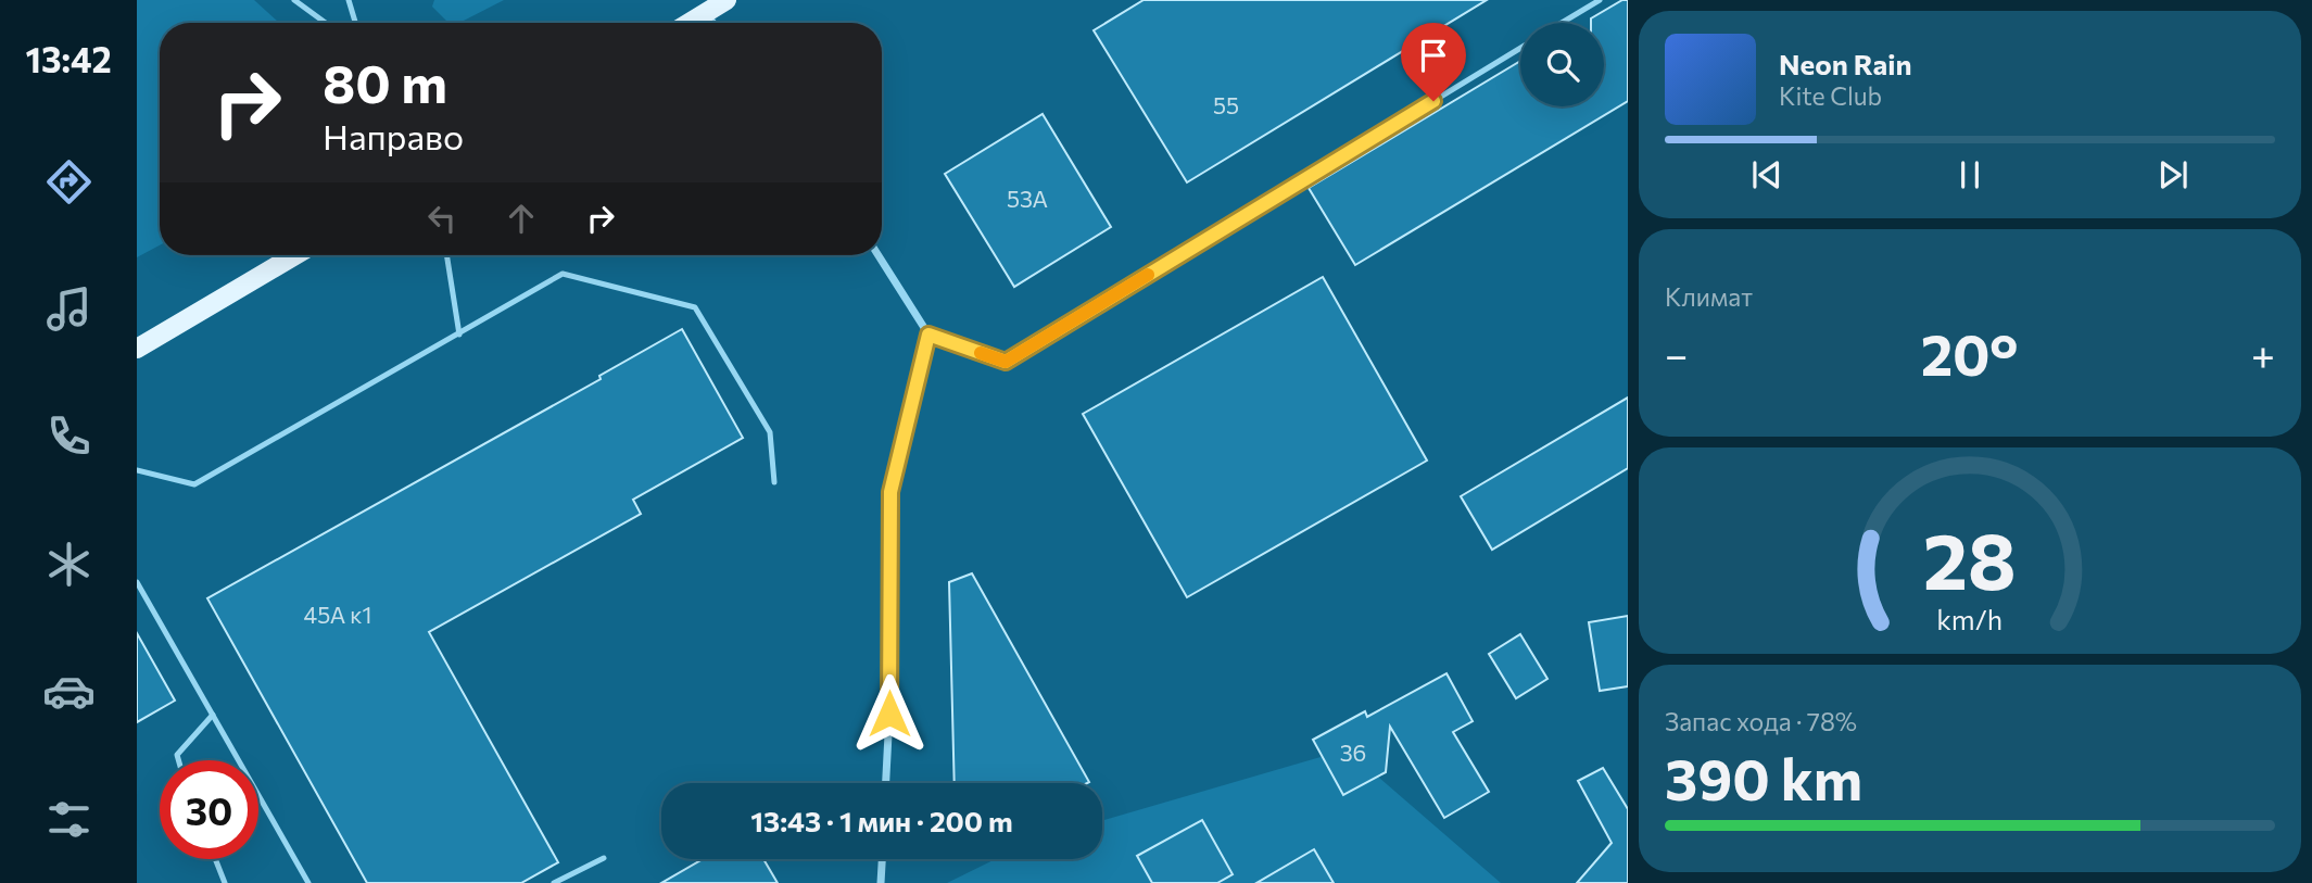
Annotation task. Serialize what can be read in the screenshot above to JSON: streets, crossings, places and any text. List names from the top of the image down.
{
  "house_numbers": [
    "55",
    "53А",
    "45А к1",
    "36"
  ],
  "page": {
    "tabs": "13:42",
    "turn": ["80 m", "Направо"],
    "song": ["Neon Rain", "Kite Club"],
    "tile": [
      "Климат",
      ["Запас хода · 78%", "390 km"]
    ],
    "heat": ["−", "20°", "+"],
    "limit": "30",
    "trip": "13:43 · 1 мин · 200 m",
    "gauge": ["28", "km/h"]
  }
}
